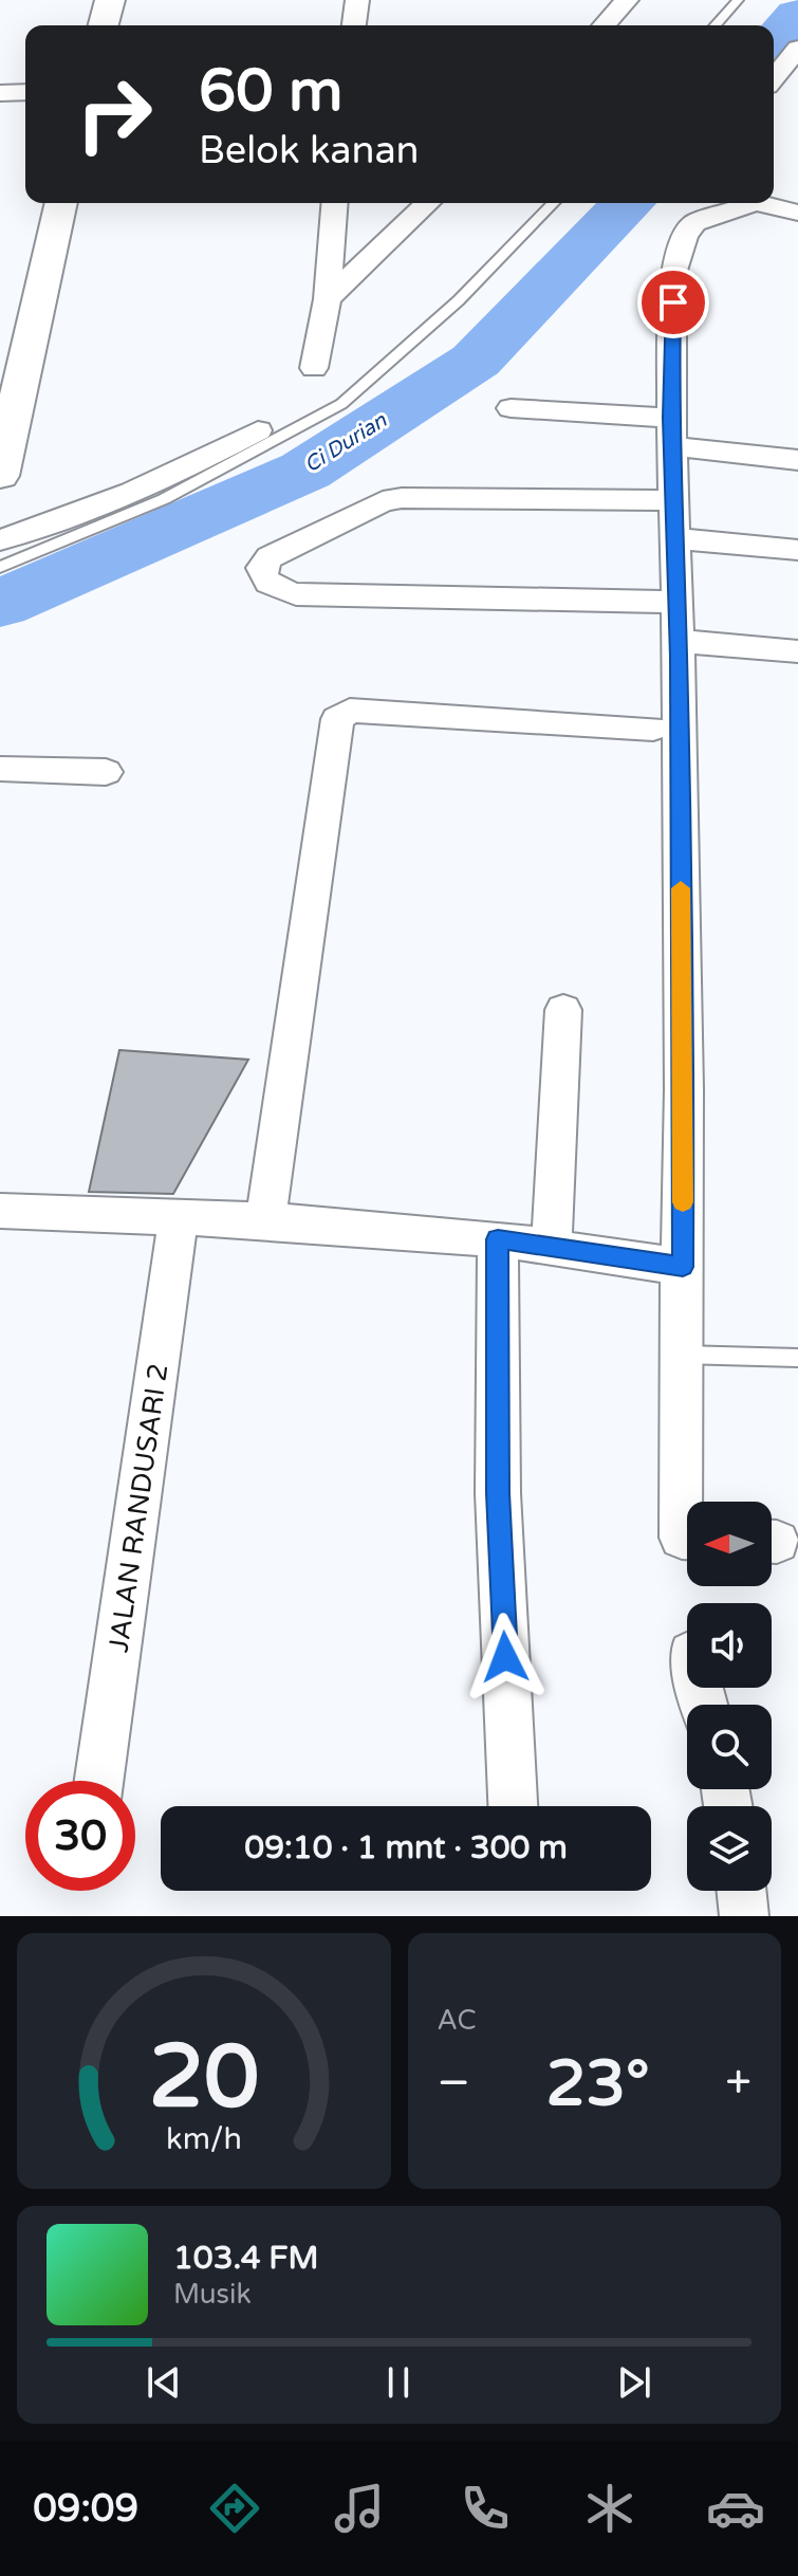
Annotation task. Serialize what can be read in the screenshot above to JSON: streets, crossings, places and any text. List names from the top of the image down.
{
  "streets": {
    "street": ["JALAN RANDUSARI 2"]
  },
  "water": ["Ci Durian"],
  "north": "left",
  "page": {
    "turn": ["60 m", "Belok kanan"],
    "limit": "30",
    "trip": "09:10 · 1 mnt · 300 m",
    "tile": "AC",
    "heat": ["−", "23°", "+"],
    "song": ["103.4 FM", "Musik"],
    "tabs": "09:09",
    "gauge": ["20", "km/h"]
  }
}
